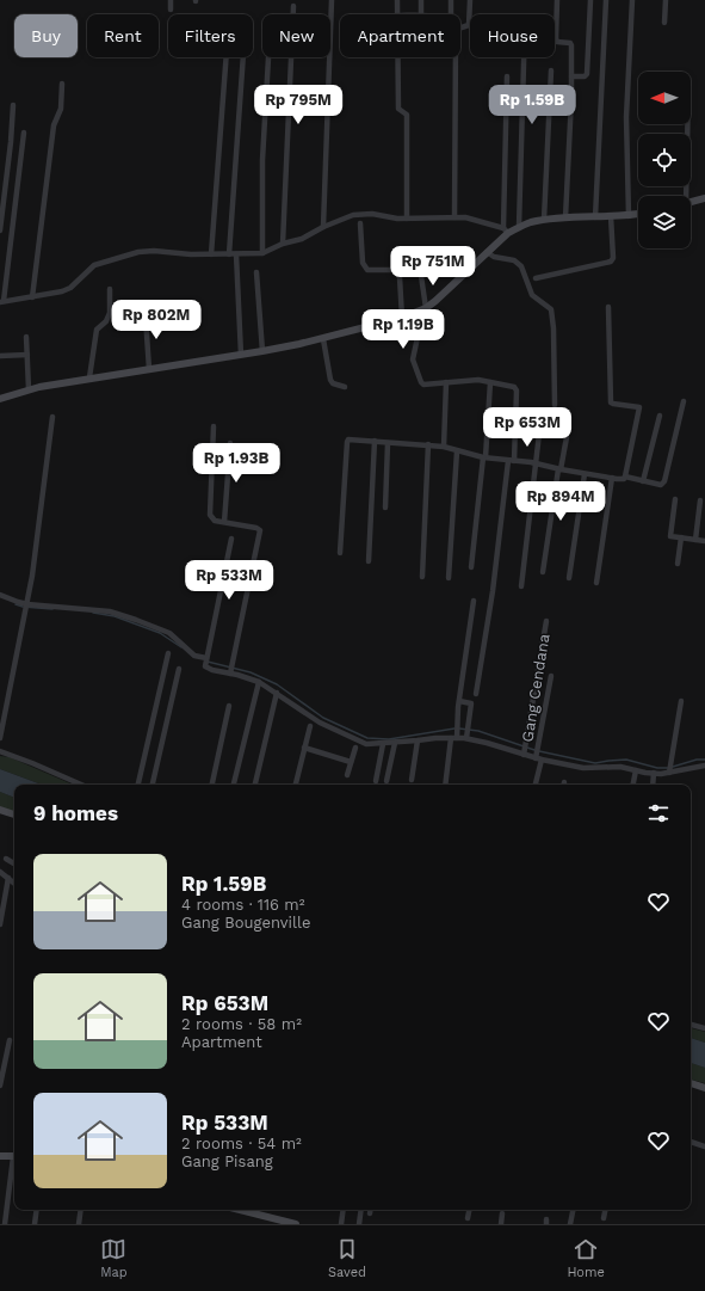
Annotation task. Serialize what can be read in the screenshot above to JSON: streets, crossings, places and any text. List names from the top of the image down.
{
  "streets": {
    "street": ["Gang Cendana"]
  },
  "north": "left",
  "page": {
    "chip": [
      "Buy",
      "Rent",
      "Filters",
      "New",
      "Apartment",
      "House"
    ],
    "price": [
      "Rp 795M",
      "Rp 1.59B",
      "Rp 751M",
      "Rp 802M",
      "Rp 1.19B",
      "Rp 653M",
      "Rp 1.93B",
      "Rp 894M",
      "Rp 533M"
    ],
    "heading": "9 homes",
    "list": [
      {
        "name": "Rp 1.59B",
        "note": "4 rooms · 116 m² · Gang Bougenville"
      },
      {
        "name": "Rp 653M",
        "note": "2 rooms · 58 m² · Apartment"
      },
      {
        "name": "Rp 533M",
        "note": "2 rooms · 54 m² · Gang Pisang"
      }
    ],
    "tabs": ["Map", "Saved", "Home"]
  }
}
